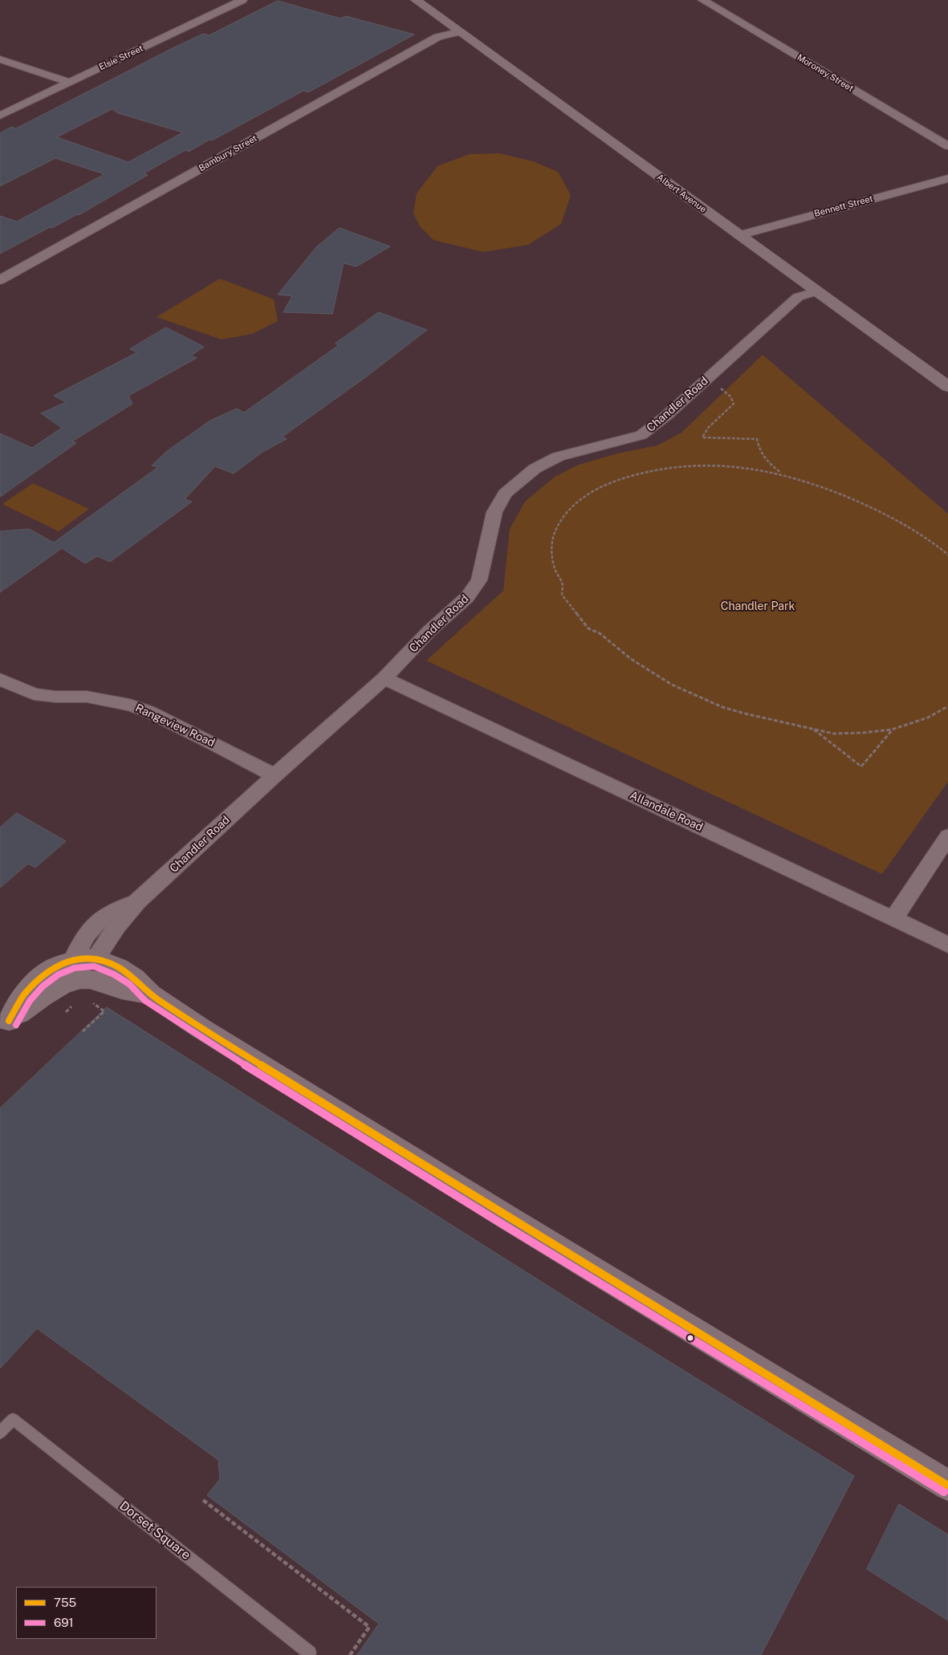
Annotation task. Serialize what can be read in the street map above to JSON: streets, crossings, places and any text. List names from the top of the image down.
{
  "streets": {
    "main road": ["Albert Avenue"],
    "street": [
      "Elsie Street",
      "Moroney Street",
      "Bambury Street",
      "Bennett Street",
      "Chandler Road",
      "Rangeview Road",
      "Allandale Road"
    ],
    "lane": ["Dorset Square"]
  },
  "crossings": [
    ["Bambury Street", "Albert Avenue"],
    ["Albert Avenue", "Bennett Street"],
    ["Albert Avenue", "Chandler Road"],
    ["Chandler Road", "Rangeview Road"],
    ["Chandler Road", "Allandale Road"]
  ],
  "parks": ["Chandler Park"],
  "lines": ["transit line 755", "transit line 691"],
  "legend": ["755", "691"]
}
